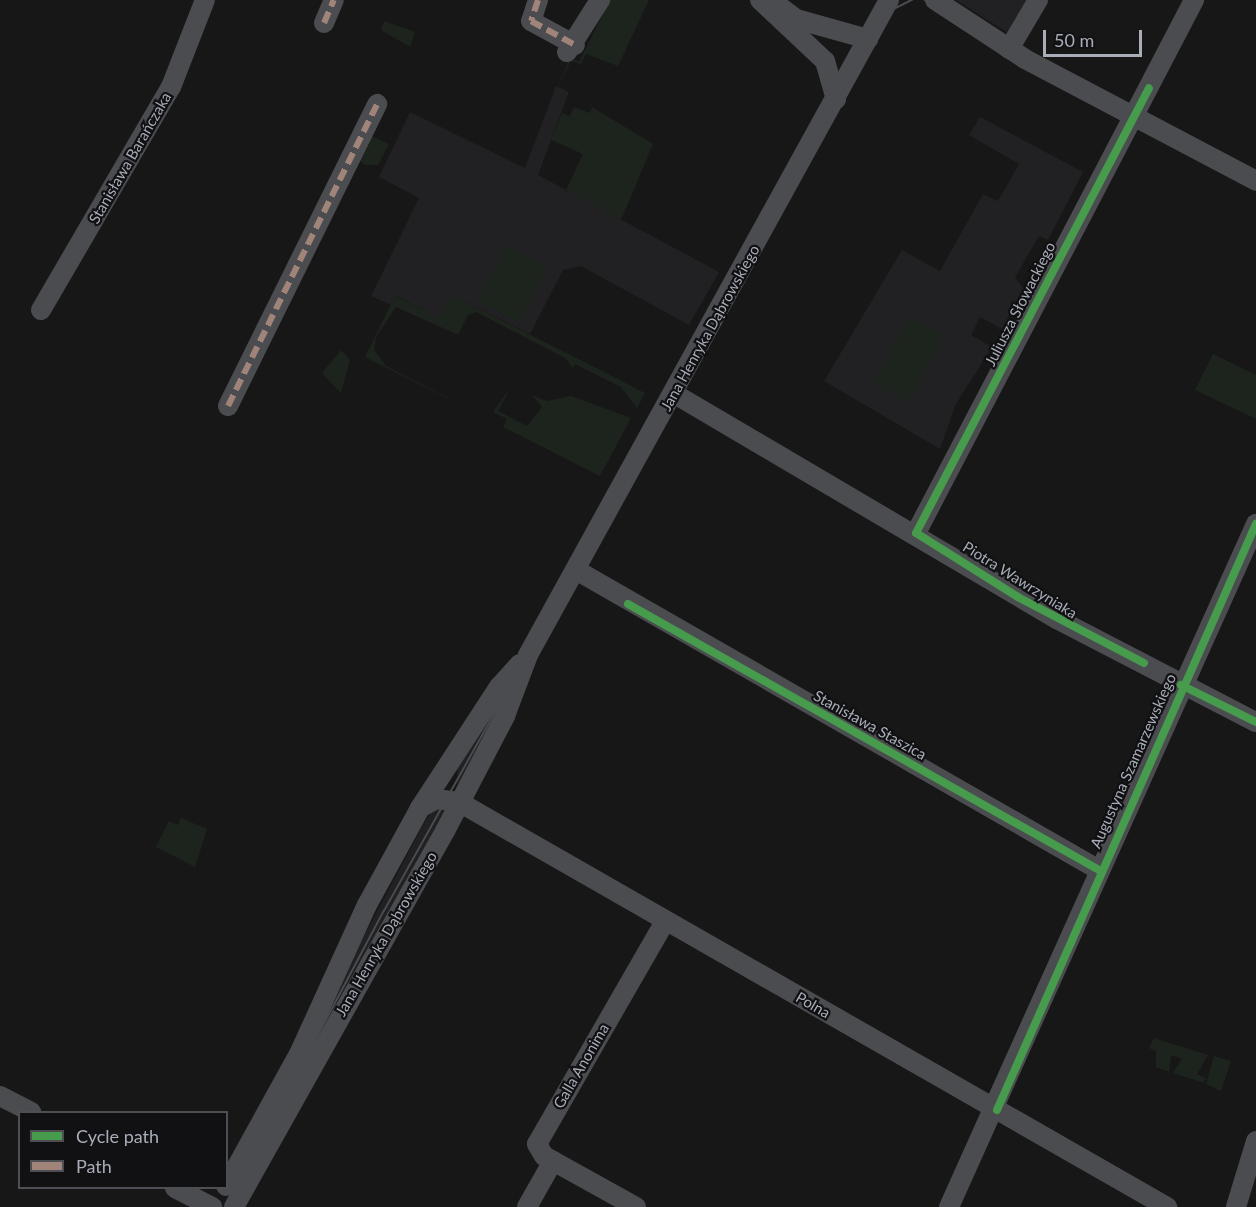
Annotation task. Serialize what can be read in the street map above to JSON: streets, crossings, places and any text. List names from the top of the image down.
{
  "streets": {
    "street": [
      "Stanisława Barańczaka",
      "Juliusza Słowackiego",
      "Jana Henryka Dąbrowskiego",
      "Piotra Wawrzyniaka",
      "Stanisława Staszica",
      "Augustyna Szamarzewskiego",
      "Polna",
      "Galla Anonima"
    ]
  },
  "crossings": [
    ["Juliusza Słowackiego", "Piotra Wawrzyniaka"],
    ["Jana Henryka Dąbrowskiego", "Piotra Wawrzyniaka"],
    ["Jana Henryka Dąbrowskiego", "Stanisława Staszica"],
    ["Jana Henryka Dąbrowskiego", "Polna"],
    ["Piotra Wawrzyniaka", "Augustyna Szamarzewskiego"],
    ["Stanisława Staszica", "Augustyna Szamarzewskiego"],
    ["Augustyna Szamarzewskiego", "Polna"],
    ["Polna", "Galla Anonima"]
  ],
  "legend": ["Cycle path", "Path"],
  "scale_bar": "50 m"
}
